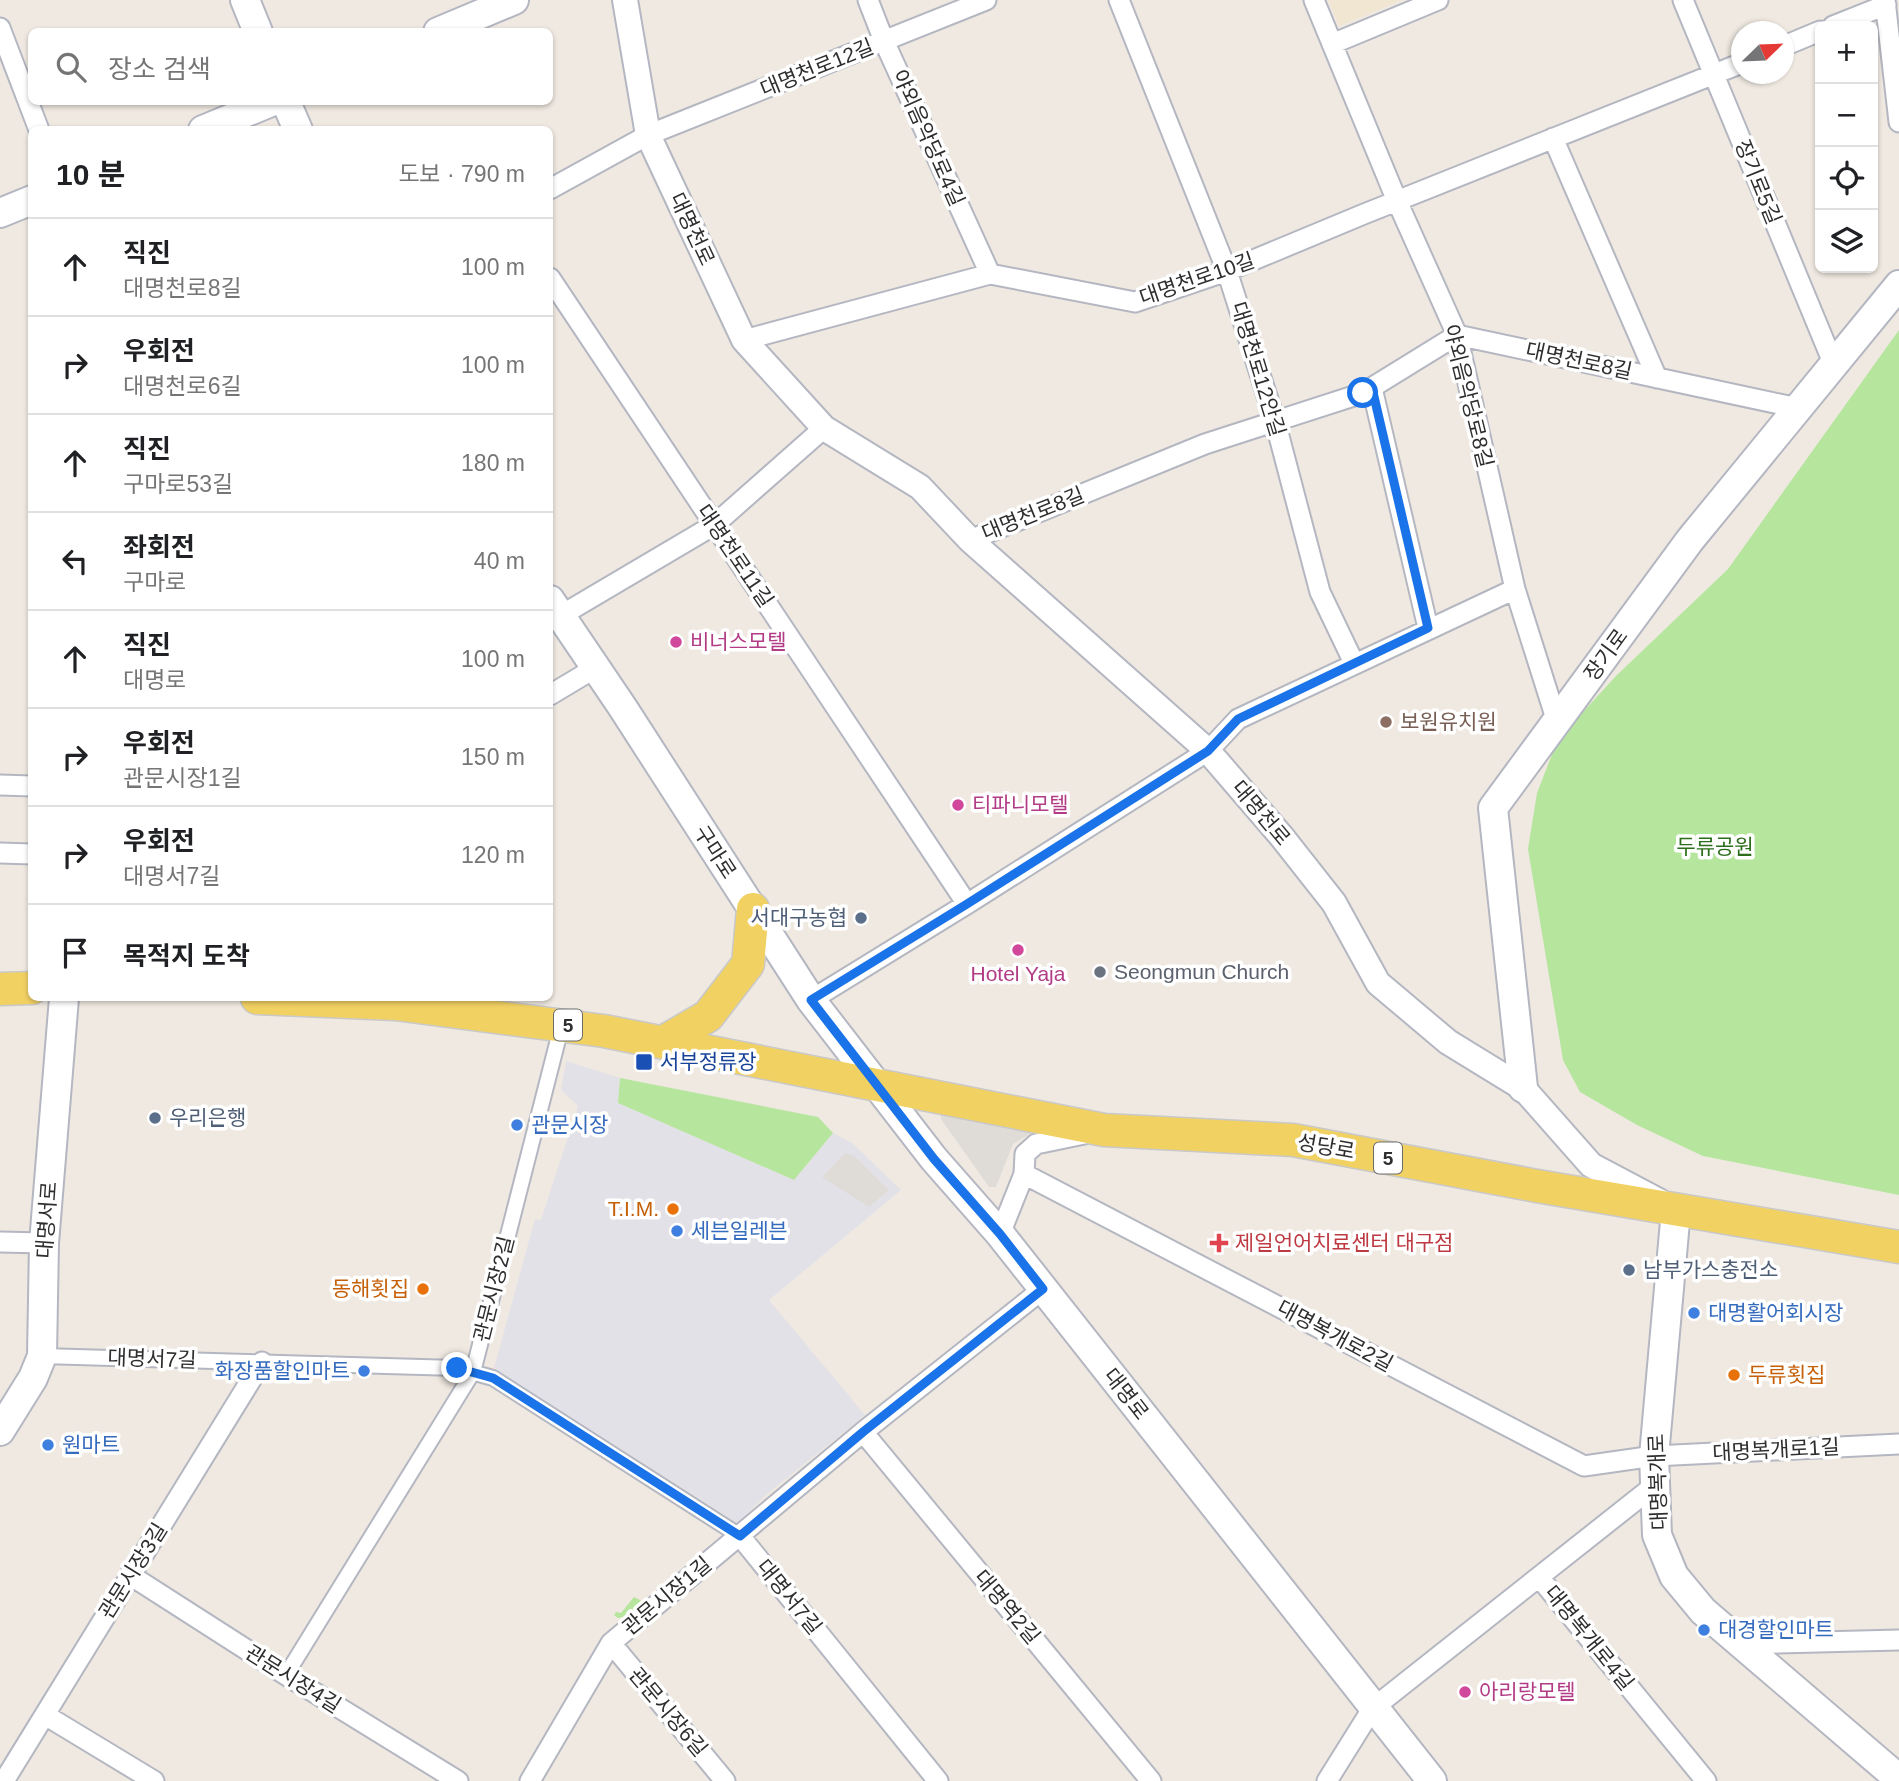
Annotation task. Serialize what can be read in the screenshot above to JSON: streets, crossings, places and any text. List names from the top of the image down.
{
  "streets": {
    "main road": [
      "장기로",
      "구마로",
      "5",
      "성당로",
      "대명서로",
      "대명로",
      "대명복개로"
    ],
    "street": [
      "대명천로12길",
      "야외음악당로4길",
      "장기로5길",
      "대명천로",
      "대명천로10길",
      "대명천로8길",
      "대명천로12안길",
      "야외음악당로8길",
      "대명천로11길",
      "관문시장2길",
      "대명복개로2길",
      "대명서7길",
      "대명복개로1길",
      "관문시장3길",
      "관문시장1길",
      "대명역2길",
      "대명복개로4길",
      "관문시장4길",
      "관문시장6길"
    ]
  },
  "crossings": [
    ["대명천로12길", "야외음악당로4길"],
    ["대명천로12길", "대명천로"],
    ["야외음악당로4길", "대명천로10길"],
    ["장기로5길", "대명천로10길"],
    ["장기로5길", "장기로"],
    ["대명천로", "대명천로10길"],
    ["대명천로", "대명천로8길"],
    ["대명천로", "장기로"],
    ["대명천로", "성당로"],
    ["대명천로", "대명복개로"],
    ["대명천로10길", "대명천로12안길"],
    ["대명천로10길", "야외음악당로8길"],
    ["대명천로8길", "대명천로12안길"],
    ["대명천로8길", "야외음악당로8길"],
    ["대명천로8길", "장기로"],
    ["야외음악당로8길", "장기로"],
    ["대명천로11길", "구마로"],
    ["구마로", "5"],
    ["구마로", "성당로"],
    ["구마로", "대명로"],
    ["5", "성당로"],
    ["5", "관문시장2길"],
    ["5", "대명로"],
    ["성당로", "대명로"],
    ["성당로", "대명복개로"],
    ["대명서로", "대명서7길"],
    ["관문시장2길", "대명서7길"],
    ["관문시장2길", "관문시장4길"],
    ["대명복개로2길", "대명복개로1길"],
    ["대명복개로2길", "대명복개로"],
    ["대명서7길", "관문시장3길"],
    ["대명서7길", "관문시장1길"],
    ["대명로", "관문시장1길"],
    ["대명복개로1길", "대명복개로"],
    ["대명복개로", "대명복개로4길"],
    ["관문시장3길", "관문시장4길"],
    ["관문시장1길", "대명역2길"],
    ["관문시장1길", "관문시장6길"]
  ],
  "parks": ["두류공원"],
  "places": {
    "other": [
      "비너스모텔",
      "보원유치원",
      "티파니모텔",
      "서대구농협",
      "Hotel Yaja",
      "Seongmun Church",
      "우리은행",
      "관문시장",
      "T.I.M.",
      "세븐일레븐",
      "남부가스충전소",
      "동해횟집",
      "대명활어회시장",
      "화장품할인마트",
      "두류횟집",
      "원마트",
      "대경할인마트",
      "아리랑모텔"
    ],
    "transit": ["서부정류장"],
    "health": ["제일언어치료센터 대구점"]
  },
  "north": "top right",
  "page": {
    "map_buttons": ["+", "−"],
    "search": "장소 검색",
    "heading": ["10 분", "도보 · 790 m"],
    "list": [
      ["직진", "대명천로8길", "100 m"],
      ["우회전", "대명천로6길", "100 m"],
      ["직진", "구마로53길", "180 m"],
      ["좌회전", "구마로", "40 m"],
      ["직진", "대명로", "100 m"],
      ["우회전", "관문시장1길", "150 m"],
      ["우회전", "대명서7길", "120 m"],
      "목적지 도착"
    ]
  }
}
